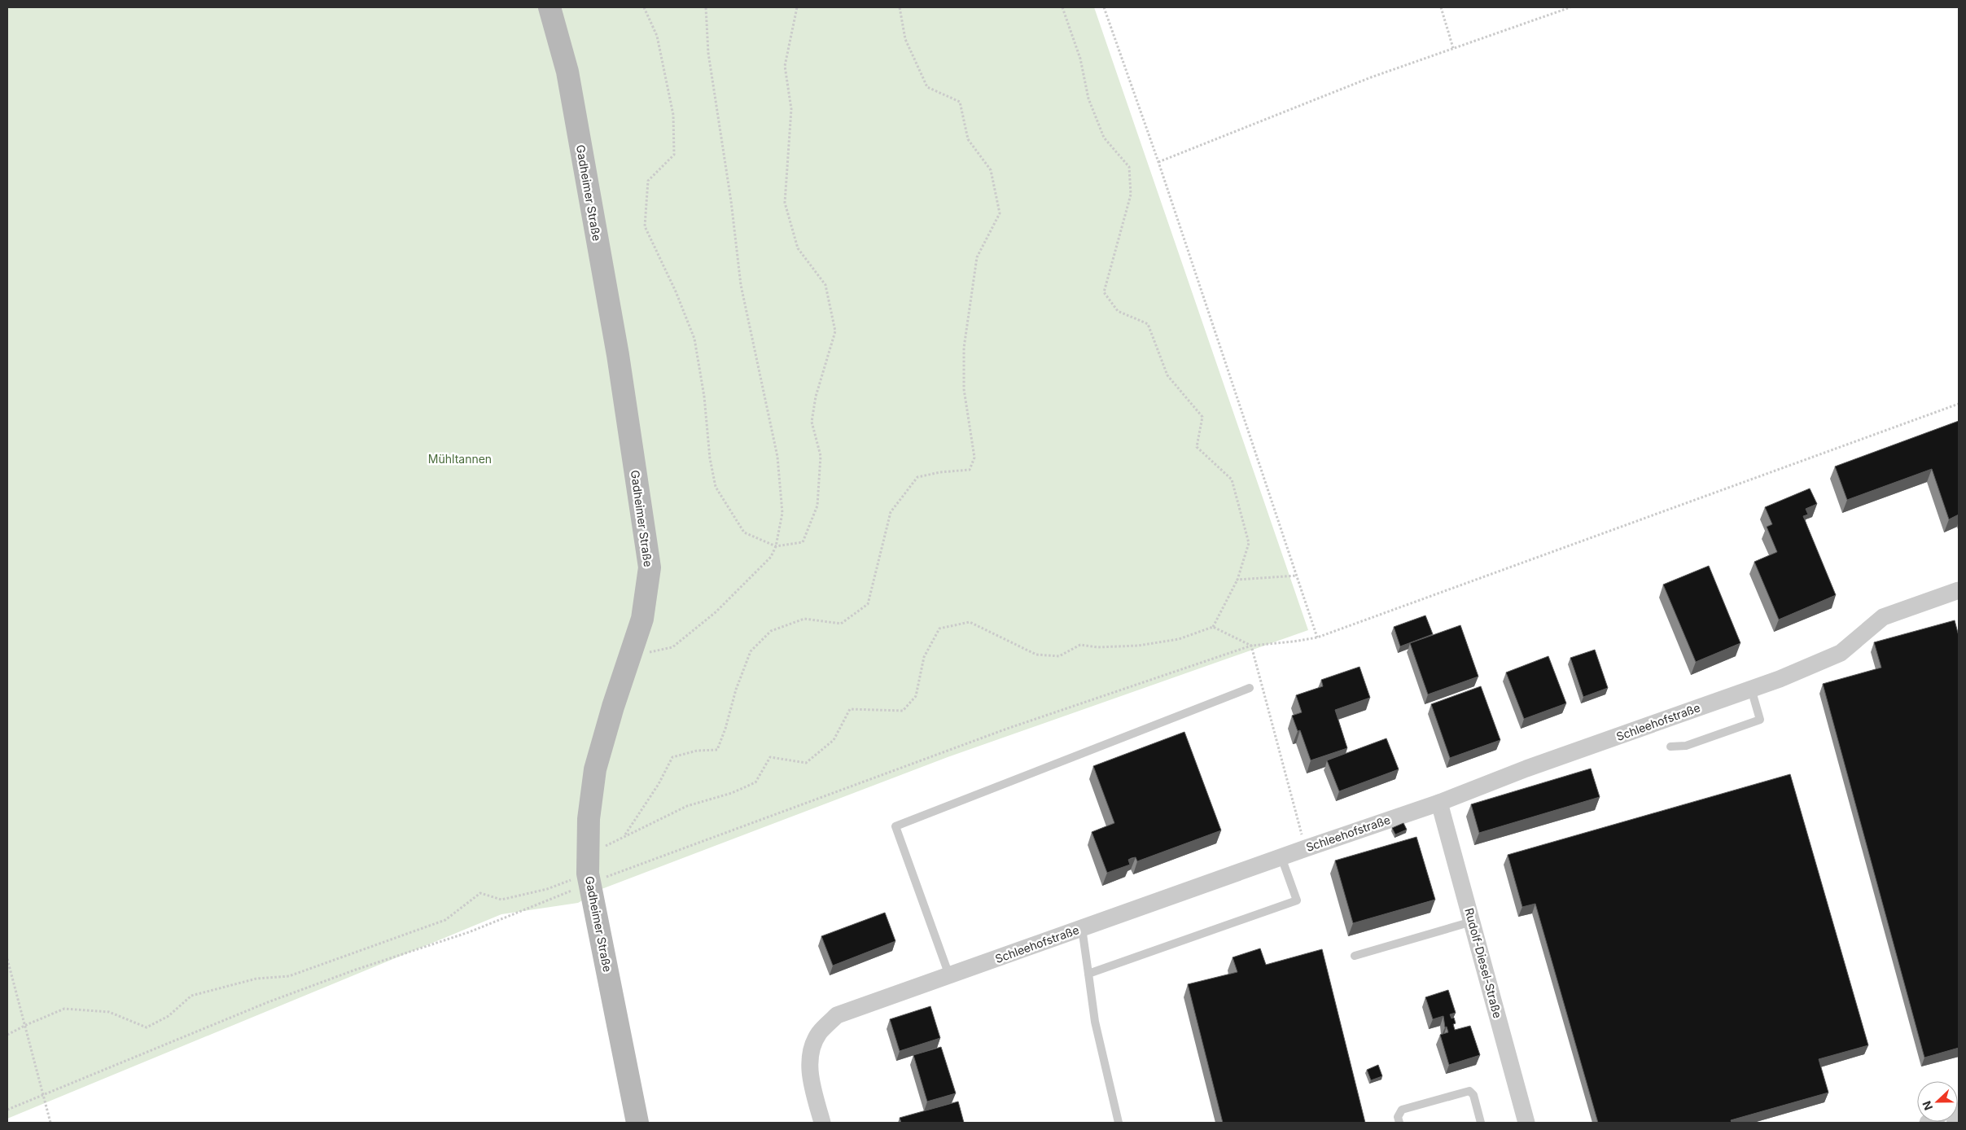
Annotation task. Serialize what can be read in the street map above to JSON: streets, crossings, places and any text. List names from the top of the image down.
{
  "streets": {
    "street": ["Gadheimer Straße", "Schleehofstraße", "Rudolf-Diesel-Straße"]
  },
  "crossings": [
    ["Schleehofstraße", "Rudolf-Diesel-Straße"]
  ],
  "parks": ["Mühltannen"],
  "north": "left"
}
